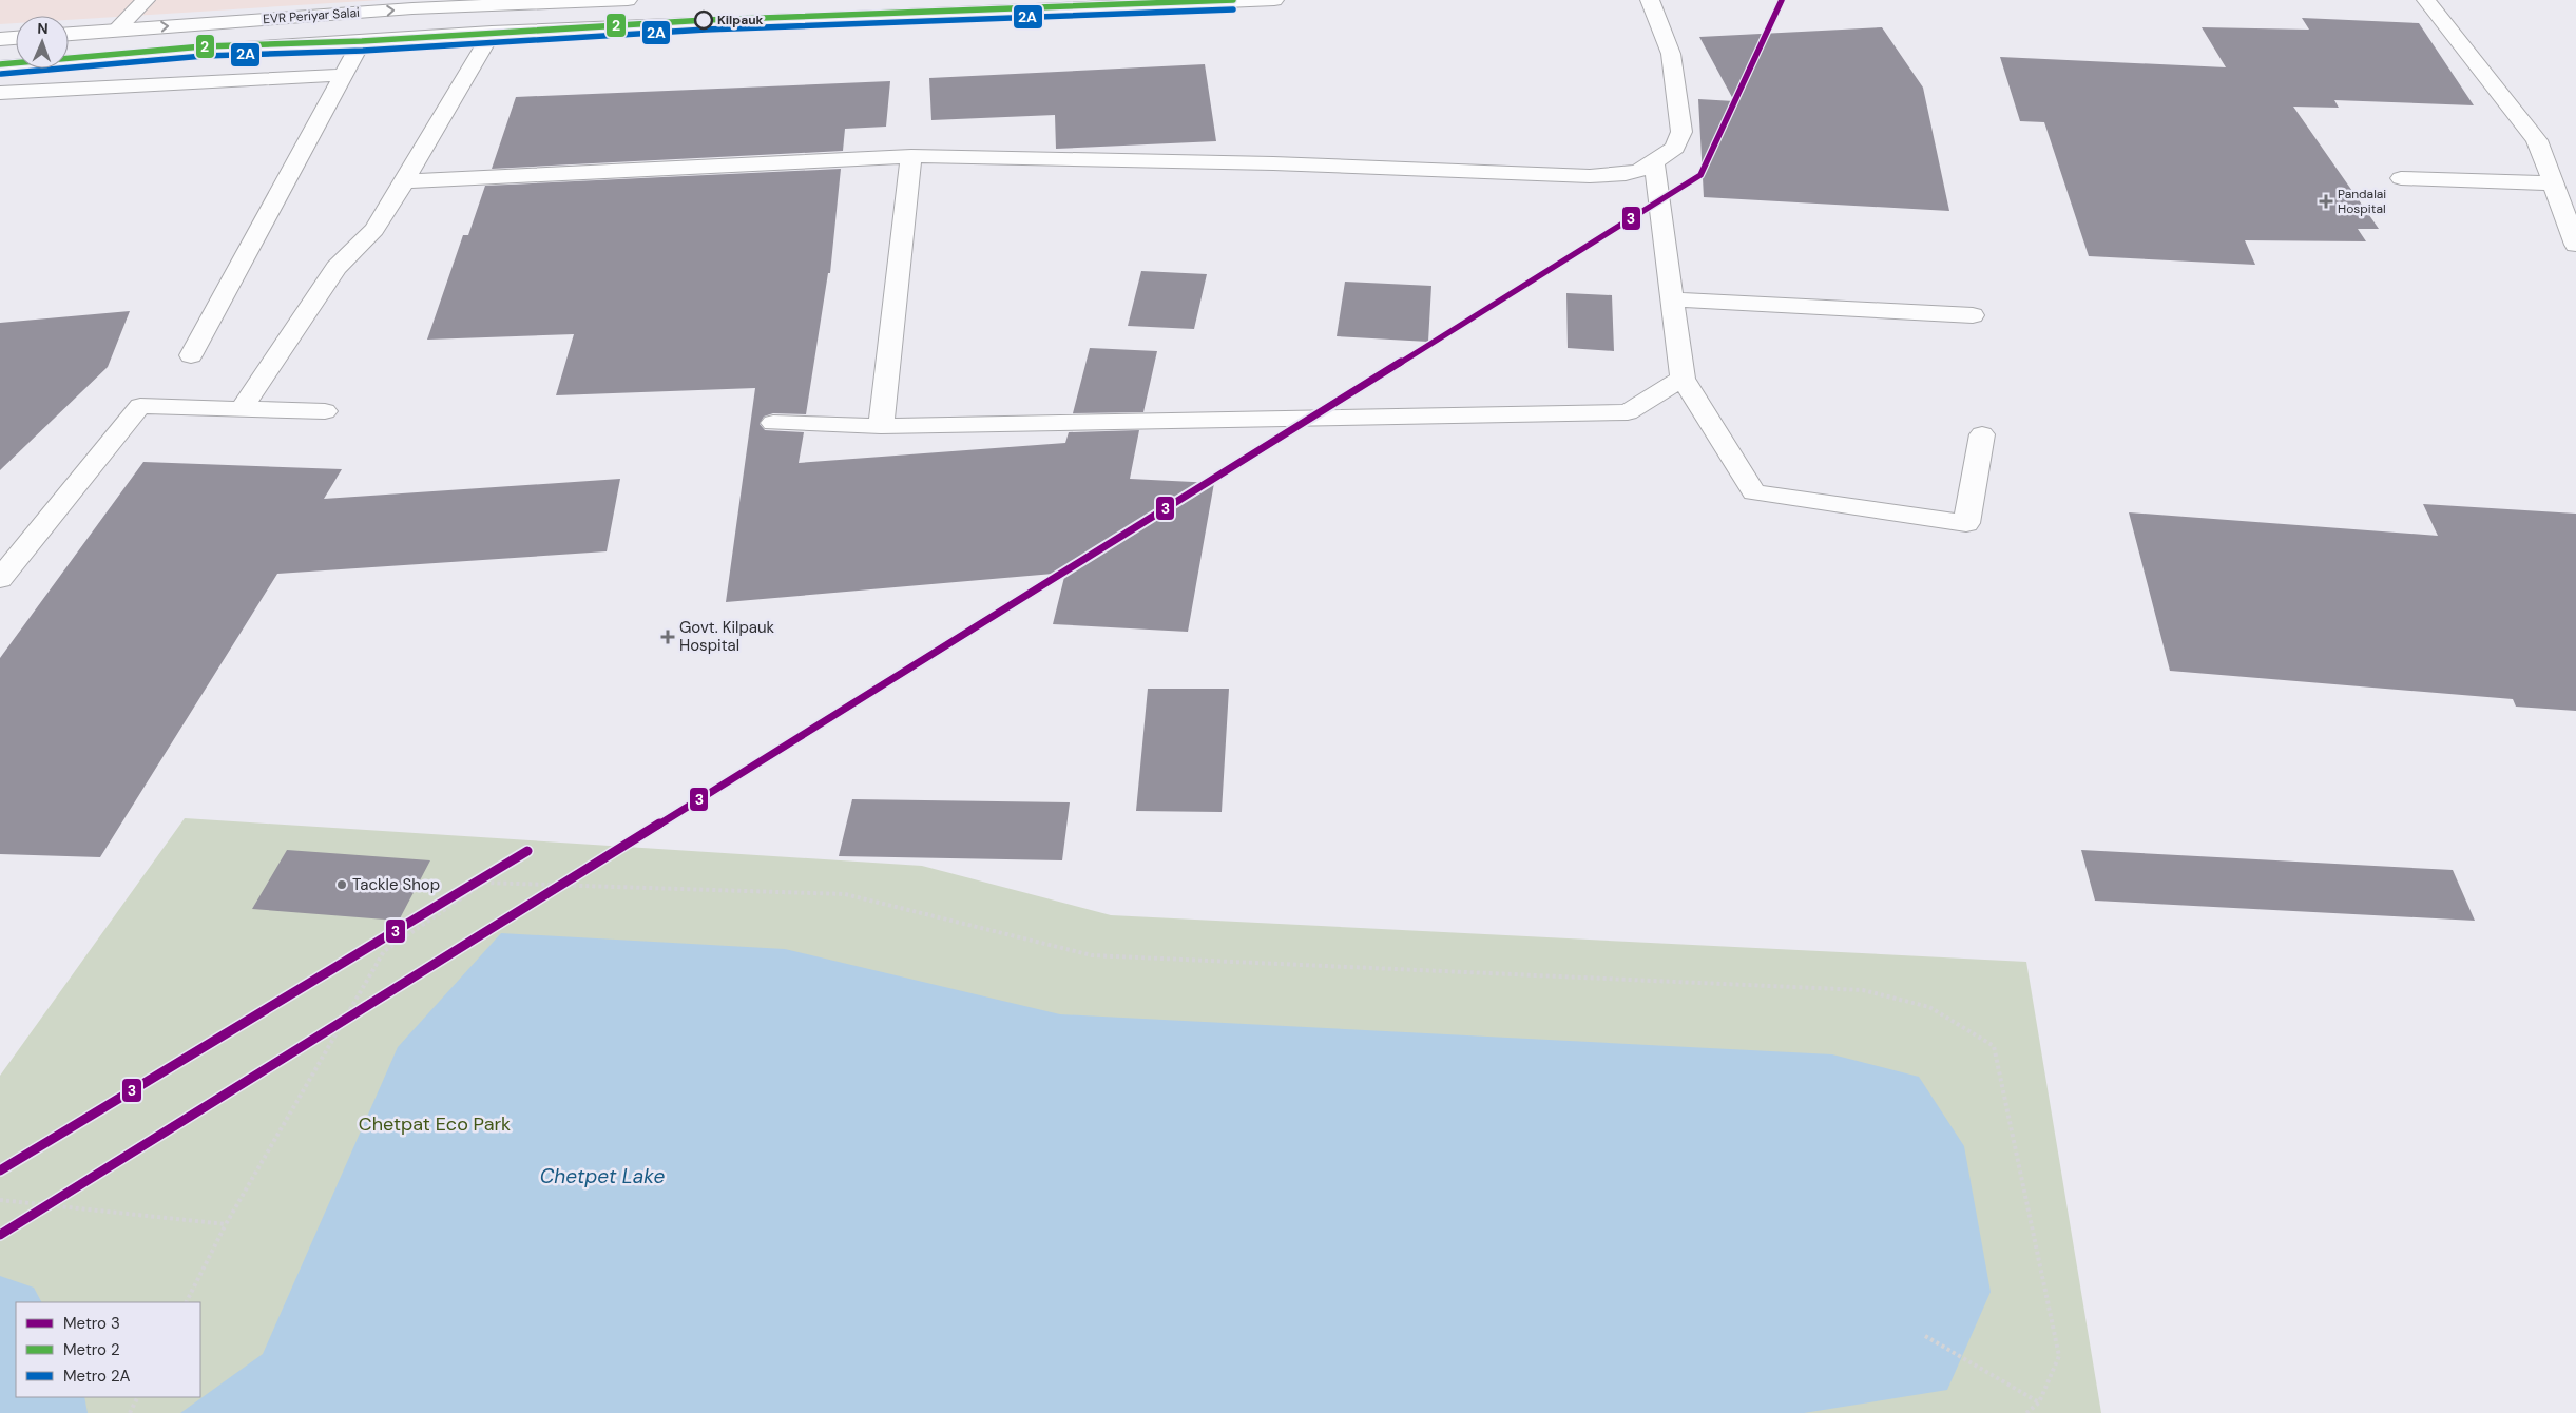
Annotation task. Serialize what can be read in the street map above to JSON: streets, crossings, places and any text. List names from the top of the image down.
{
  "streets": {
    "street": ["EVR Periyar Salai"]
  },
  "water": ["Chetpet Lake"],
  "parks": ["Chetpat Eco Park"],
  "places": {
    "other": ["Kilpauk", "Tackle Shop"],
    "health": ["Pandalai Hospital", "Govt. Kilpauk Hospital"]
  },
  "lines": ["metro line 3", "metro line 2", "metro line 2A"],
  "legend": ["Metro 3", "Metro 2", "Metro 2A"],
  "north": "top"
}
